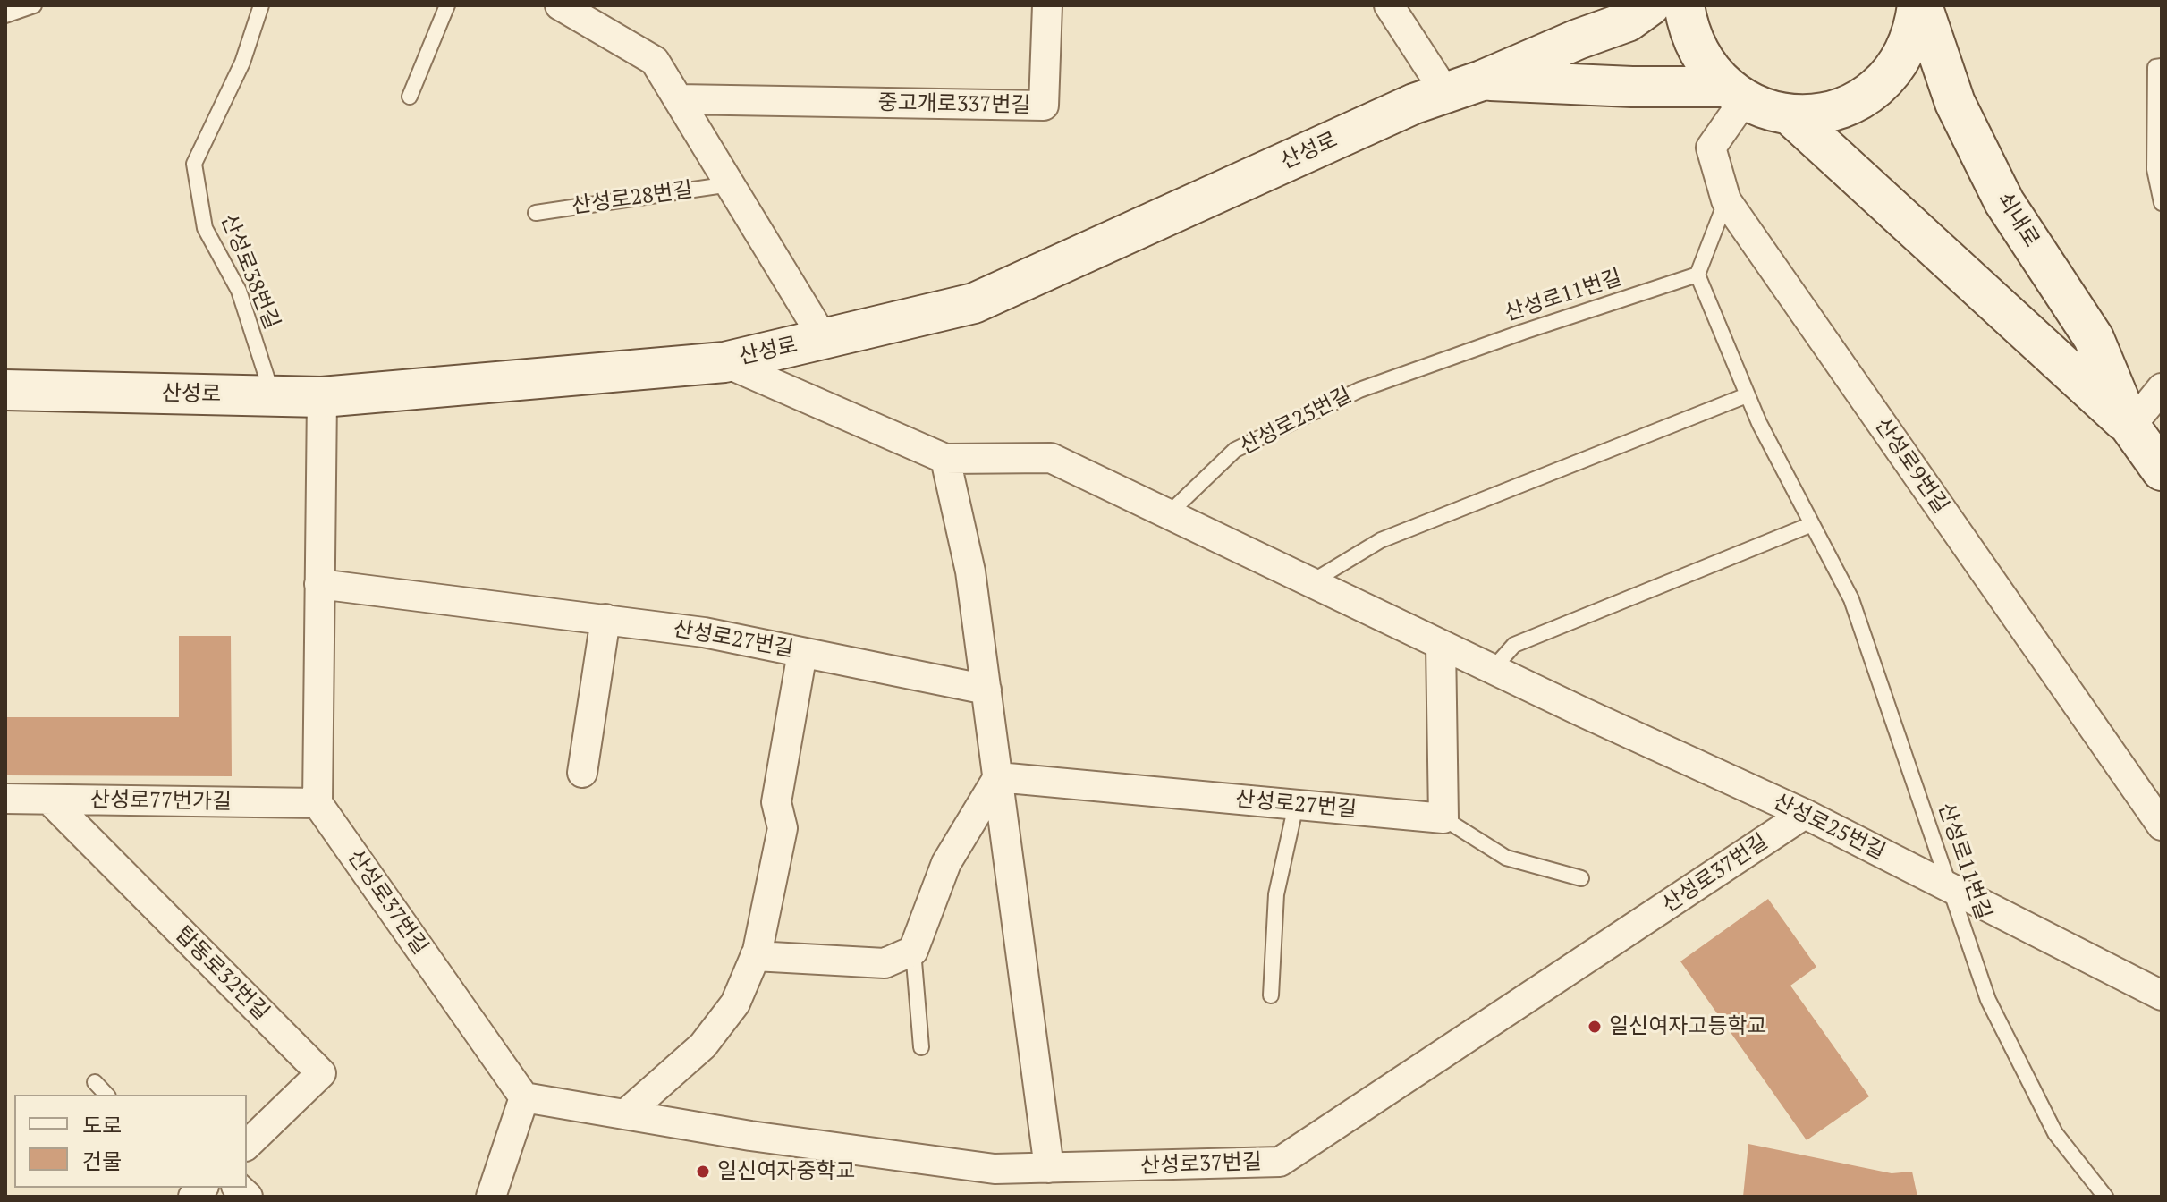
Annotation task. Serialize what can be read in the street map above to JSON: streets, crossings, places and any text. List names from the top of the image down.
{
  "streets": {
    "street": [
      "중고개로337번길",
      "산성로",
      "산성로28번길",
      "쇠내로",
      "산성로25번길",
      "산성로9번길",
      "산성로27번길",
      "산성로77번가길",
      "산성로37번길",
      "탑동로32번길"
    ],
    "lane": ["산성로38번길", "산성로11번길"]
  },
  "crossings": [
    ["중고개로337번길", "산성로28번길"],
    ["산성로", "산성로28번길"],
    ["산성로", "산성로38번길"],
    ["산성로11번길", "산성로25번길"],
    ["산성로25번길", "산성로37번길"],
    ["산성로77번가길", "산성로37번길"],
    ["산성로77번가길", "탑동로32번길"]
  ],
  "places": ["일신여자고등학교", "일신여자중학교"],
  "legend": ["도로", "건물"]
}
